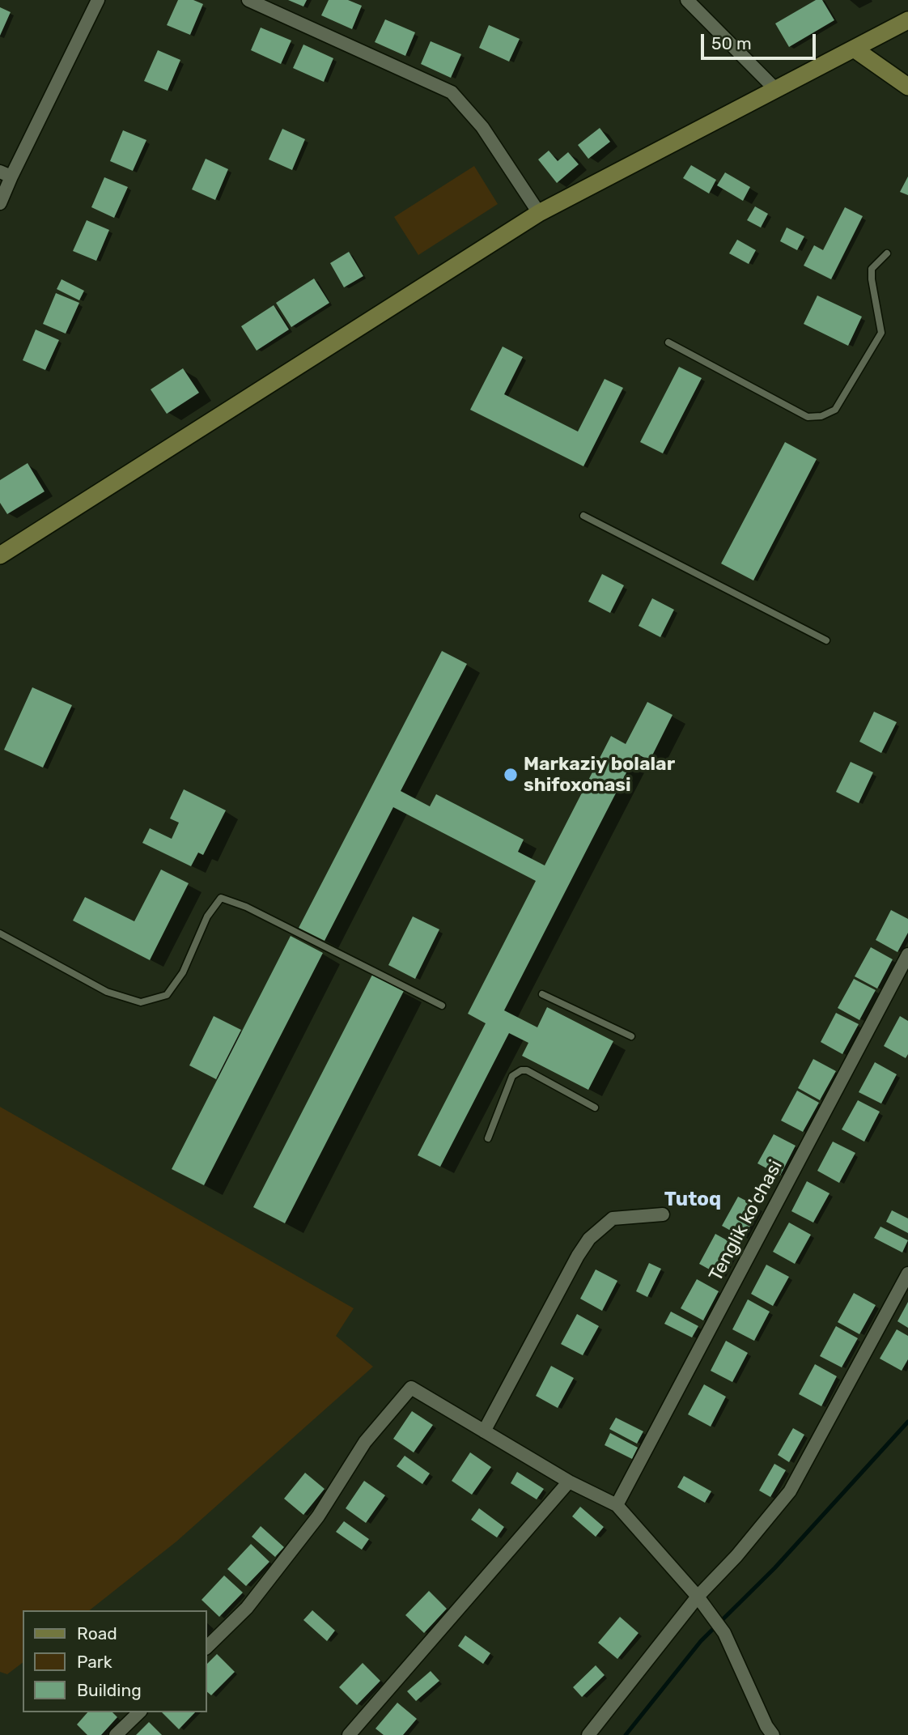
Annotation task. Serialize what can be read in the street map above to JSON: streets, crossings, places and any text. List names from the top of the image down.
{
  "streets": {
    "street": ["Tenglik ko'chasi"]
  },
  "districts": ["Tutoq"],
  "places": ["Markaziy bolalar shifoxonasi"],
  "legend": ["Road", "Park", "Building"],
  "scale_bar": "50 m"
}
